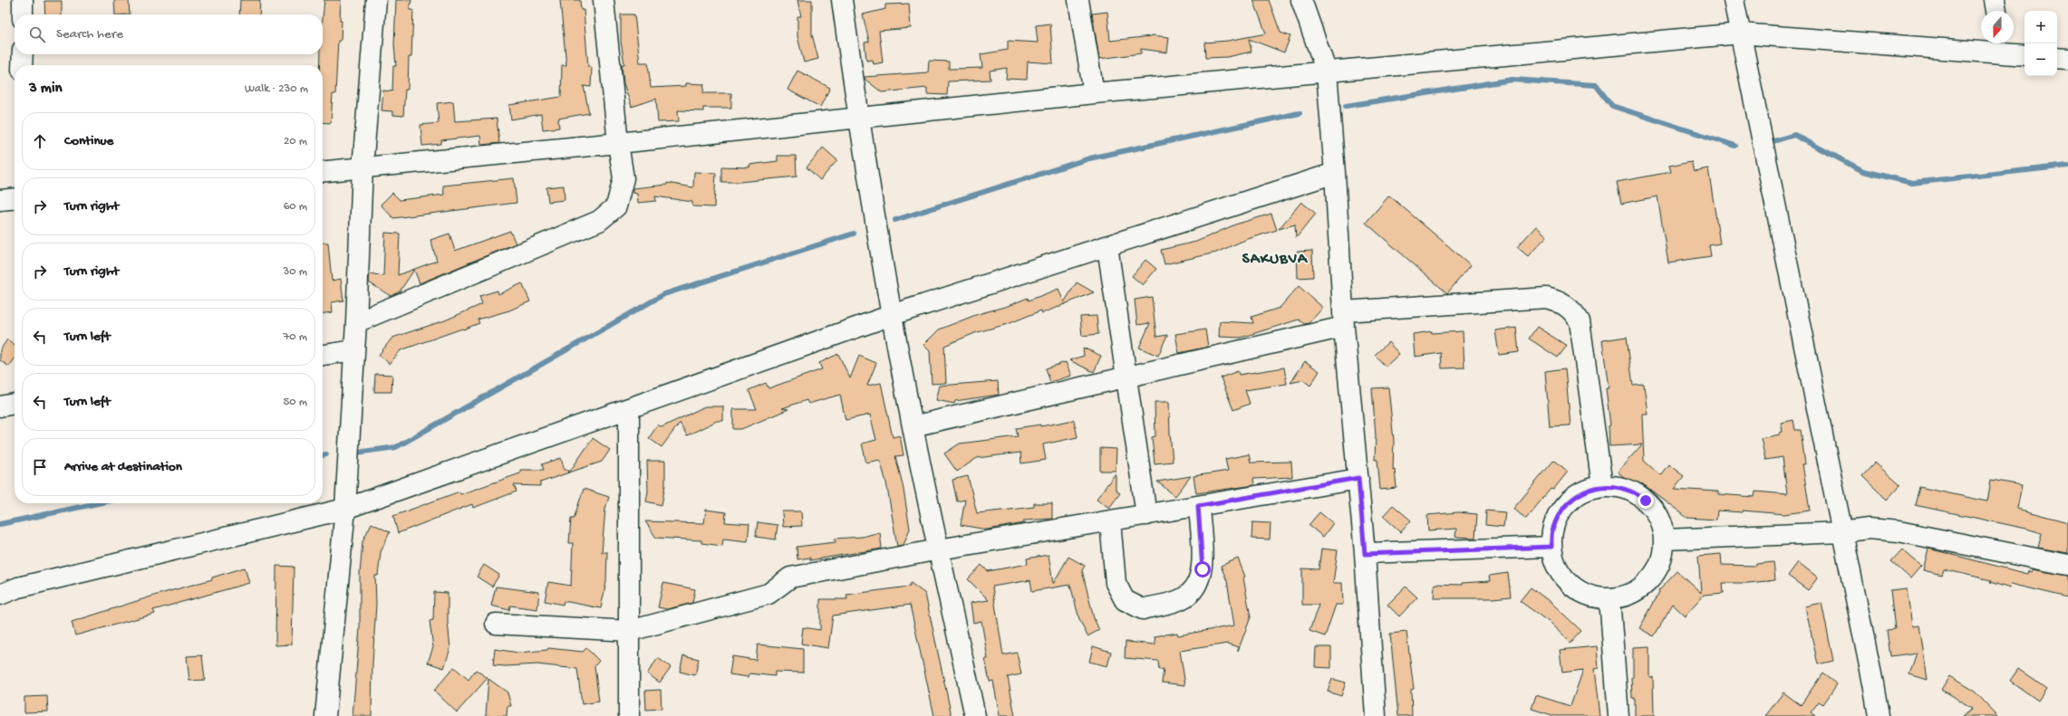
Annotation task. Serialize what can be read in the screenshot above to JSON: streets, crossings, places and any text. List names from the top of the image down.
{
  "districts": ["SAKUBVA"],
  "north": "bottom",
  "page": {
    "map_buttons": ["+", "−"],
    "search": "Search here",
    "heading": ["3 min", "Walk · 230 m"],
    "list": [
      ["Continue", "20 m"],
      ["Turn right", "60 m"],
      ["Turn right", "30 m"],
      ["Turn left", "70 m"],
      ["Turn left", "50 m"],
      "Arrive at destination"
    ]
  }
}
